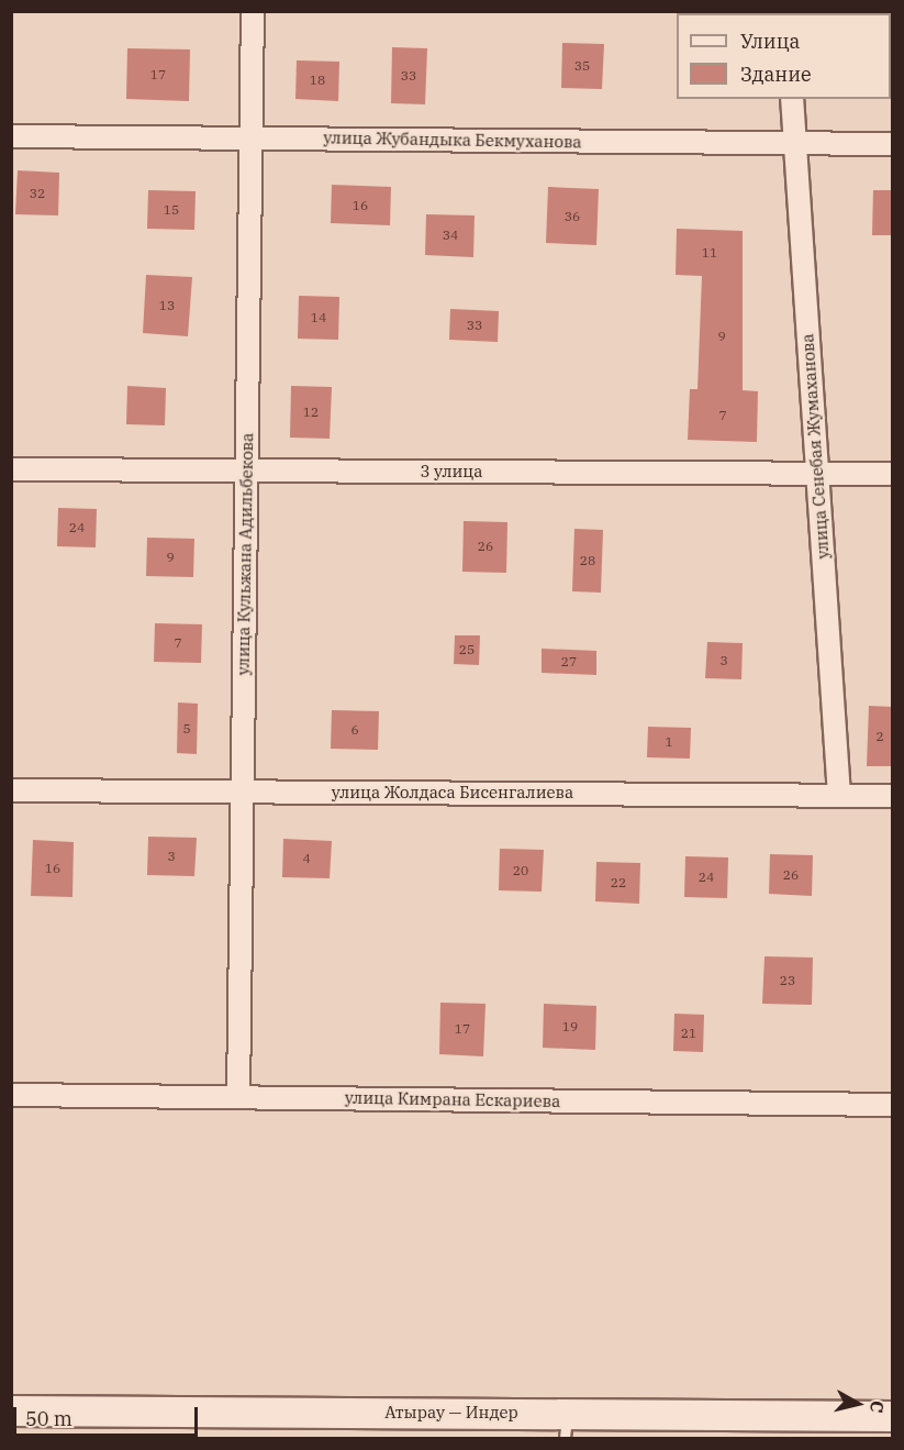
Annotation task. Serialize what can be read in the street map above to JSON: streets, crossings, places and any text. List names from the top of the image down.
{
  "streets": {
    "main road": ["Атырау — Индер"],
    "street": [
      "улица Жубандыка Бекмуханова",
      "улица Сенебая Жумаханова",
      "3 улица",
      "улица Кульжана Адильбекова",
      "улица Жолдаса Бисенгалиева",
      "улица Кимрана Ескариева"
    ]
  },
  "crossings": [
    ["улица Жубандыка Бекмуханова", "улица Сенебая Жумаханова"],
    ["улица Жубандыка Бекмуханова", "улица Кульжана Адильбекова"],
    ["улица Сенебая Жумаханова", "3 улица"],
    ["улица Сенебая Жумаханова", "улица Жолдаса Бисенгалиева"],
    ["3 улица", "улица Кульжана Адильбекова"],
    ["улица Кульжана Адильбекова", "улица Жолдаса Бисенгалиева"],
    ["улица Кульжана Адильбекова", "улица Кимрана Ескариева"]
  ],
  "house_numbers": [
    "35",
    "17",
    "33",
    "18",
    "32",
    "16",
    "15",
    "36",
    "34",
    "11",
    "13",
    "14",
    "33",
    "9",
    "12",
    "7",
    "24",
    "26",
    "9",
    "28",
    "7",
    "25",
    "3",
    "27",
    "5",
    "6",
    "2",
    "1",
    "3",
    "4",
    "16",
    "20",
    "26",
    "24",
    "22",
    "23",
    "19",
    "17",
    "21"
  ],
  "legend": ["Улица", "Здание"],
  "scale_bar": "50 m",
  "north": "right"
}
